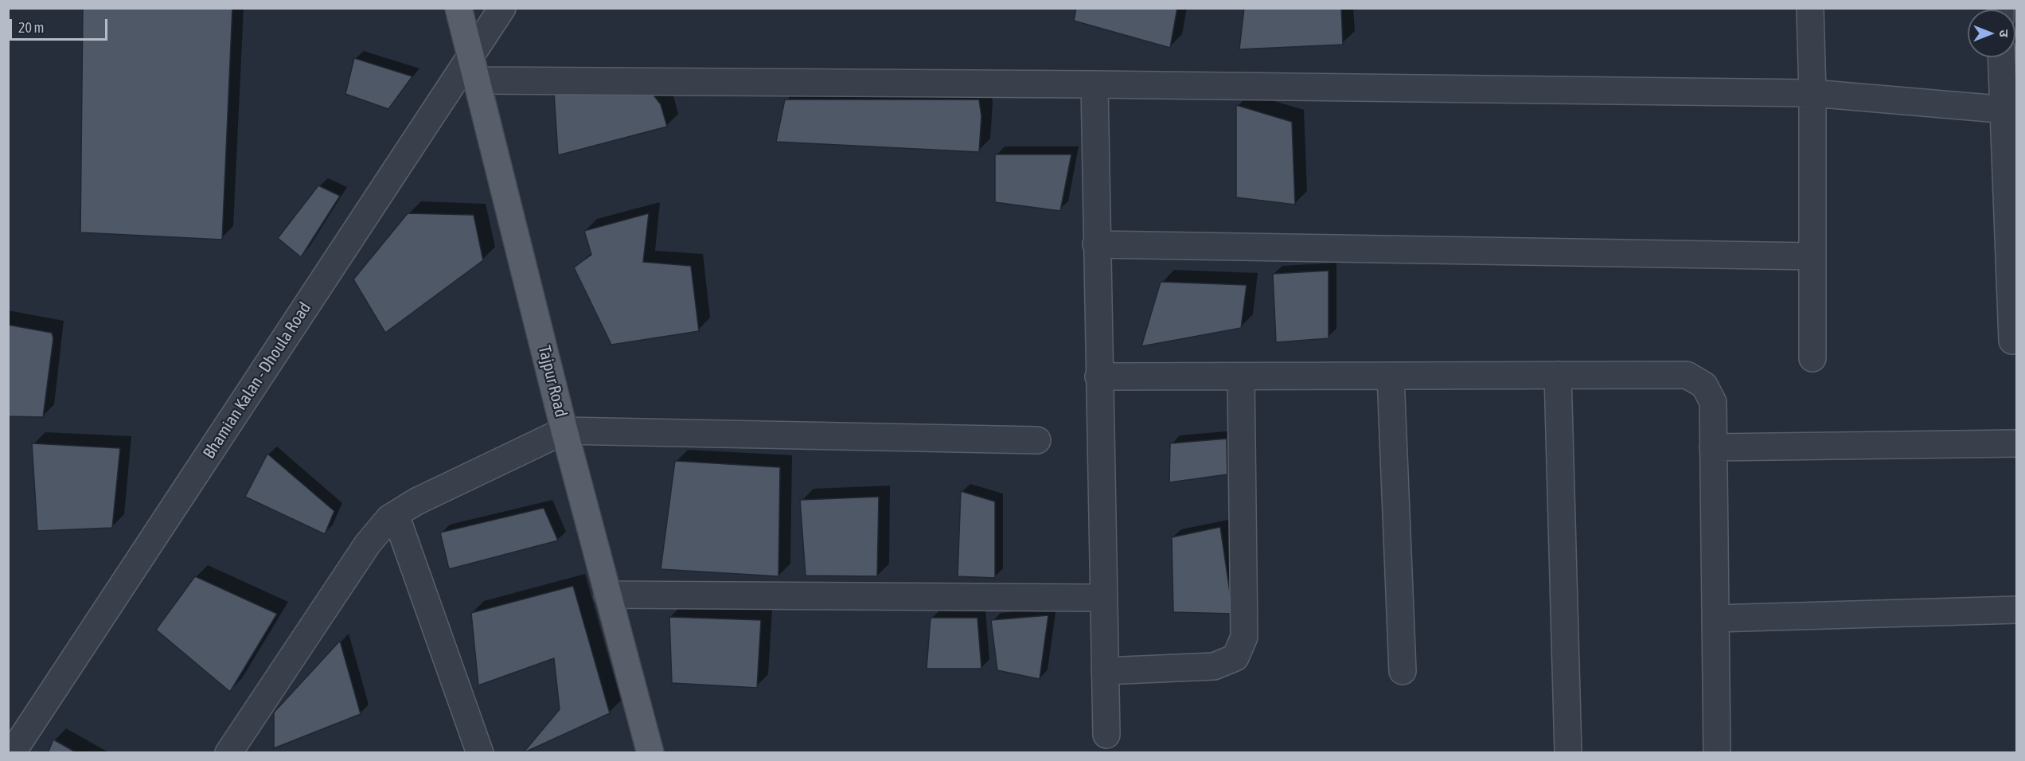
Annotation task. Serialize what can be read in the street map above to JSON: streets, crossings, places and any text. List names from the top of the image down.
{
  "streets": {
    "main road": ["Tajpur Road"],
    "street": ["Bhamian Kalan - Dhoula Road"]
  },
  "crossings": [
    ["Bhamian Kalan - Dhoula Road", "Tajpur Road"]
  ],
  "scale_bar": "20 m",
  "north": "right"
}
